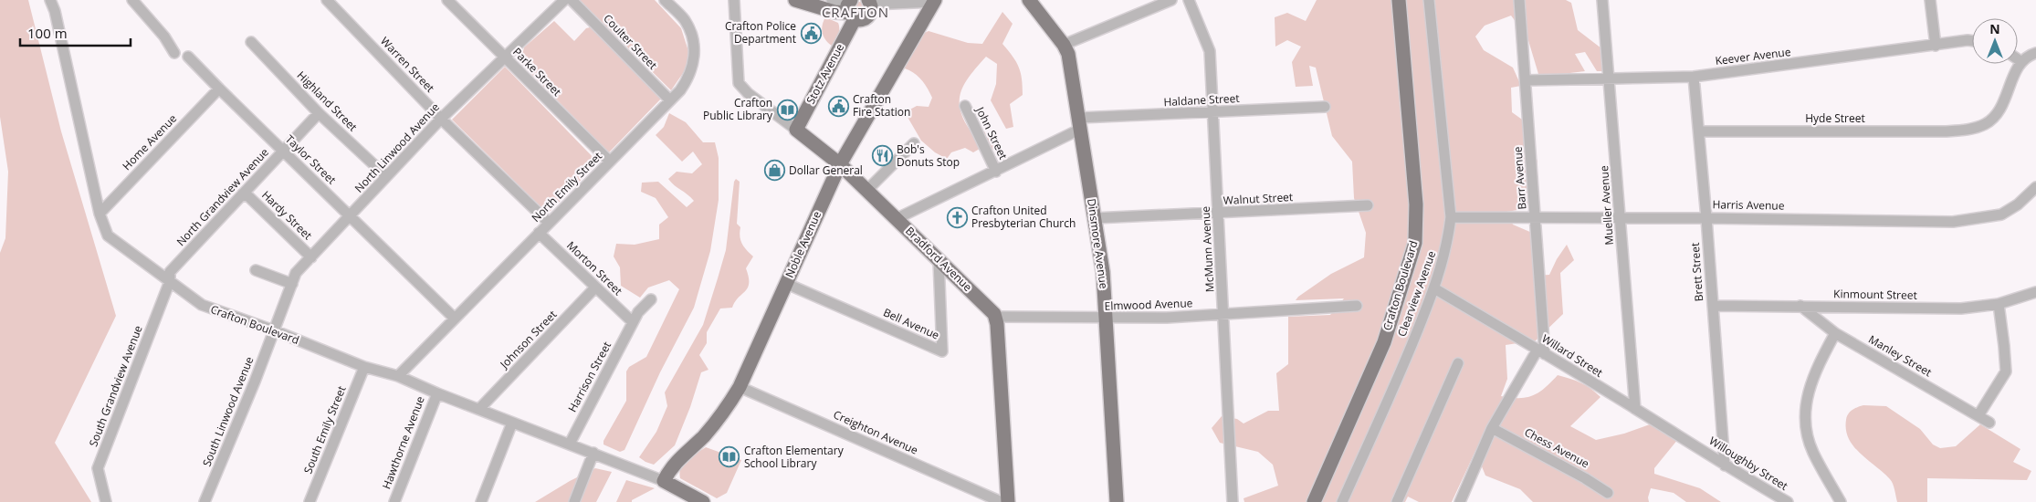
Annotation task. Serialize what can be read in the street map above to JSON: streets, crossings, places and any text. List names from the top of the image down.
{
  "streets": {
    "main road": [
      "Stotz Avenue",
      "Dinsmore Avenue",
      "Noble Avenue",
      "Bradford Avenue",
      "Crafton Boulevard"
    ],
    "street": [
      "Coulter Street",
      "Keever Avenue",
      "Warren Street",
      "Parke Street",
      "Haldane Street",
      "Highland Street",
      "Hyde Street",
      "John Street",
      "Home Avenue",
      "North Linwood Avenue",
      "Taylor Street",
      "Barr Avenue",
      "North Emily Street",
      "North Grandview Avenue",
      "Walnut Street",
      "Mueller Avenue",
      "Harris Avenue",
      "Hardy Street",
      "McMunn Avenue",
      "Morton Street",
      "Brett Street",
      "Clearview Avenue",
      "Kinmount Street",
      "Elmwood Avenue",
      "Bell Avenue",
      "Johnson Street",
      "Willard Street",
      "Manley Street",
      "Harrison Street",
      "South Grandview Avenue",
      "South Linwood Avenue",
      "South Emily Street",
      "Creighton Avenue",
      "Hawthorne Avenue",
      "Chess Avenue",
      "Willoughby Street"
    ]
  },
  "crossings": [
    ["Coulter Street", "North Emily Street"],
    ["Keever Avenue", "Barr Avenue"],
    ["Keever Avenue", "Mueller Avenue"],
    ["Keever Avenue", "Brett Street"],
    ["Warren Street", "North Linwood Avenue"],
    ["Warren Street", "North Emily Street"],
    ["Parke Street", "North Linwood Avenue"],
    ["Parke Street", "North Emily Street"],
    ["Stotz Avenue", "Bradford Avenue"],
    ["Haldane Street", "John Street"],
    ["Haldane Street", "Dinsmore Avenue"],
    ["Haldane Street", "McMunn Avenue"],
    ["Haldane Street", "Bradford Avenue"],
    ["Highland Street", "North Linwood Avenue"],
    ["Highland Street", "North Grandview Avenue"],
    ["Hyde Street", "Brett Street"],
    ["Home Avenue", "Taylor Street"],
    ["Home Avenue", "Crafton Boulevard"],
    ["North Linwood Avenue", "Taylor Street"],
    ["North Linwood Avenue", "Hardy Street"],
    ["North Linwood Avenue", "Crafton Boulevard"],
    ["North Linwood Avenue", "South Linwood Avenue"],
    ["Taylor Street", "North Emily Street"],
    ["Taylor Street", "North Grandview Avenue"],
    ["Barr Avenue", "Harris Avenue"],
    ["Barr Avenue", "Willard Street"],
    ["North Emily Street", "Morton Street"],
    ["North Emily Street", "Crafton Boulevard"],
    ["North Grandview Avenue", "Hardy Street"],
    ["North Grandview Avenue", "Crafton Boulevard"],
    ["North Grandview Avenue", "South Grandview Avenue"],
    ["Walnut Street", "Dinsmore Avenue"],
    ["Walnut Street", "McMunn Avenue"],
    ["Mueller Avenue", "Harris Avenue"],
    ["Mueller Avenue", "Willard Street"],
    ["Harris Avenue", "Brett Street"],
    ["Harris Avenue", "Clearview Avenue"],
    ["Dinsmore Avenue", "Elmwood Avenue"],
    ["Noble Avenue", "Bradford Avenue"],
    ["Noble Avenue", "Crafton Boulevard"],
    ["Noble Avenue", "Bell Avenue"],
    ["Noble Avenue", "Creighton Avenue"],
    ["McMunn Avenue", "Elmwood Avenue"],
    ["Bradford Avenue", "Elmwood Avenue"],
    ["Bradford Avenue", "Bell Avenue"],
    ["Morton Street", "Johnson Street"],
    ["Morton Street", "Harrison Street"],
    ["Brett Street", "Kinmount Street"],
    ["Brett Street", "Willoughby Street"],
    ["Crafton Boulevard", "Johnson Street"],
    ["Crafton Boulevard", "Harrison Street"],
    ["Crafton Boulevard", "South Grandview Avenue"],
    ["Crafton Boulevard", "South Linwood Avenue"],
    ["Crafton Boulevard", "South Emily Street"],
    ["Crafton Boulevard", "Hawthorne Avenue"],
    ["Clearview Avenue", "Willard Street"],
    ["Kinmount Street", "Manley Street"],
    ["Willard Street", "Willoughby Street"]
  ],
  "districts": ["CRAFTON"],
  "places": {
    "public building": ["Crafton Police Department", "Crafton Fire Station"],
    "library": ["Crafton Public Library", "Crafton Elementary School Library"],
    "restaurant": ["Bob's Donuts Stop"],
    "shop": ["Dollar General"],
    "church": ["Crafton United Presbyterian Church"]
  },
  "scale_bar": "100 m",
  "north": "top"
}
